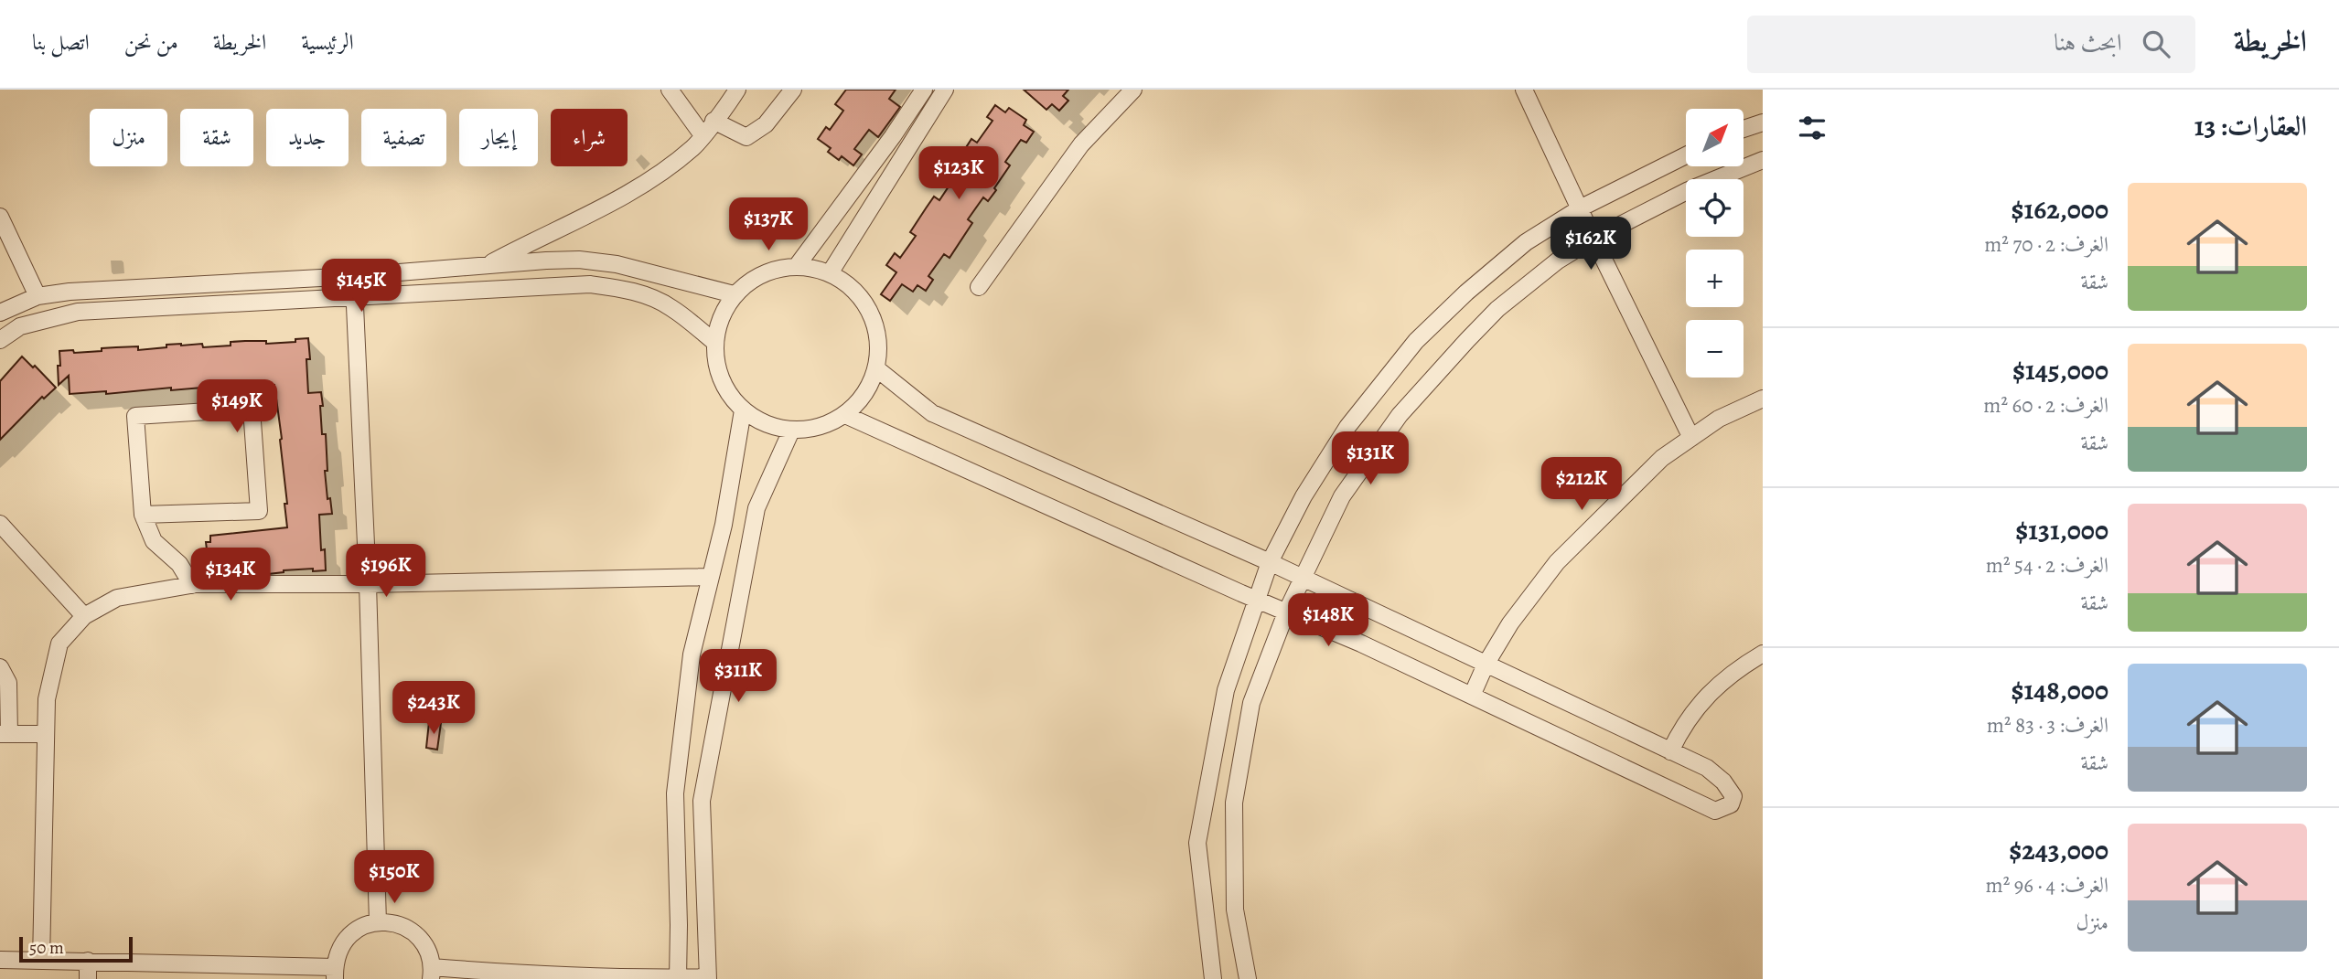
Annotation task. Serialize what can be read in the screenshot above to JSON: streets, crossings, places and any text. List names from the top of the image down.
{
  "scale_bar": "50 m",
  "north": "top right",
  "page": {
    "header": "الخريطة",
    "search": "ابحث هنا",
    "nav": [
      "الرئيسية",
      "الخريطة",
      "من نحن",
      "اتصل بنا"
    ],
    "heading": "العقارات: 13",
    "map_buttons": ["+", "−"],
    "chip": [
      "شراء",
      "إيجار",
      "تصفية",
      "جديد",
      "شقة",
      "منزل"
    ],
    "price": [
      "$123K",
      "$137K",
      "$162K",
      "$145K",
      "$149K",
      "$131K",
      "$212K",
      "$196K",
      "$134K",
      "$148K",
      "$311K",
      "$243K",
      "$150K"
    ],
    "list": [
      {
        "name": "$162,000",
        "note": "الغرف: 2 · 70 m² · شقة"
      },
      {
        "name": "$145,000",
        "note": "الغرف: 2 · 60 m² · شقة"
      },
      {
        "name": "$131,000",
        "note": "الغرف: 2 · 54 m² · شقة"
      },
      {
        "name": "$148,000",
        "note": "الغرف: 3 · 83 m² · شقة"
      },
      {
        "name": "$243,000",
        "note": "الغرف: 4 · 96 m² · منزل"
      }
    ],
    "scale": "50 m"
  }
}
